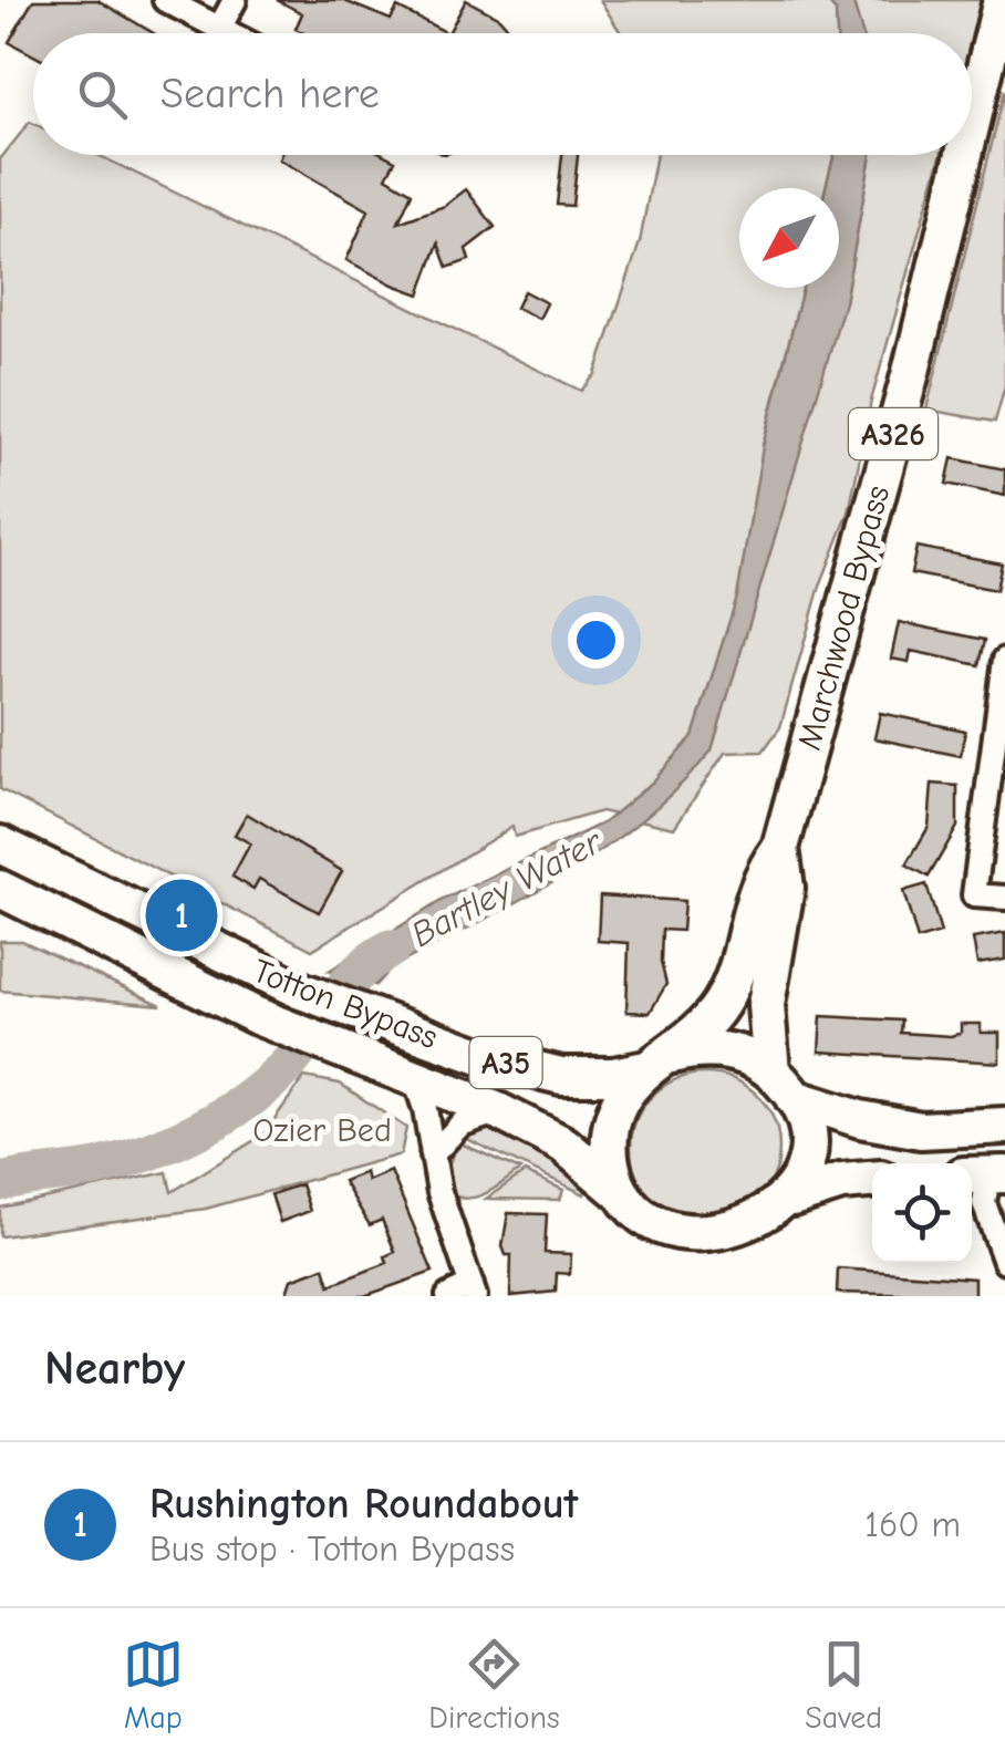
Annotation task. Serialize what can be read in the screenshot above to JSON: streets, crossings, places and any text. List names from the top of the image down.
{
  "streets": {
    "main road": [
      "A326",
      "Marchwood Bypass",
      "Totton Bypass",
      "A35"
    ]
  },
  "crossings": [
    ["Marchwood Bypass", "Totton Bypass"]
  ],
  "water": ["Bartley Water"],
  "parks": ["Ozier Bed"],
  "north": "bottom left",
  "page": {
    "search": "Search here",
    "pins": "1",
    "heading": "Nearby",
    "list": [
      {
        "mark": "1",
        "name": "Rushington Roundabout",
        "note": "Bus stop · Totton Bypass",
        "value": "160 m"
      }
    ],
    "nav": ["Map", "Directions", "Saved"]
  }
}
